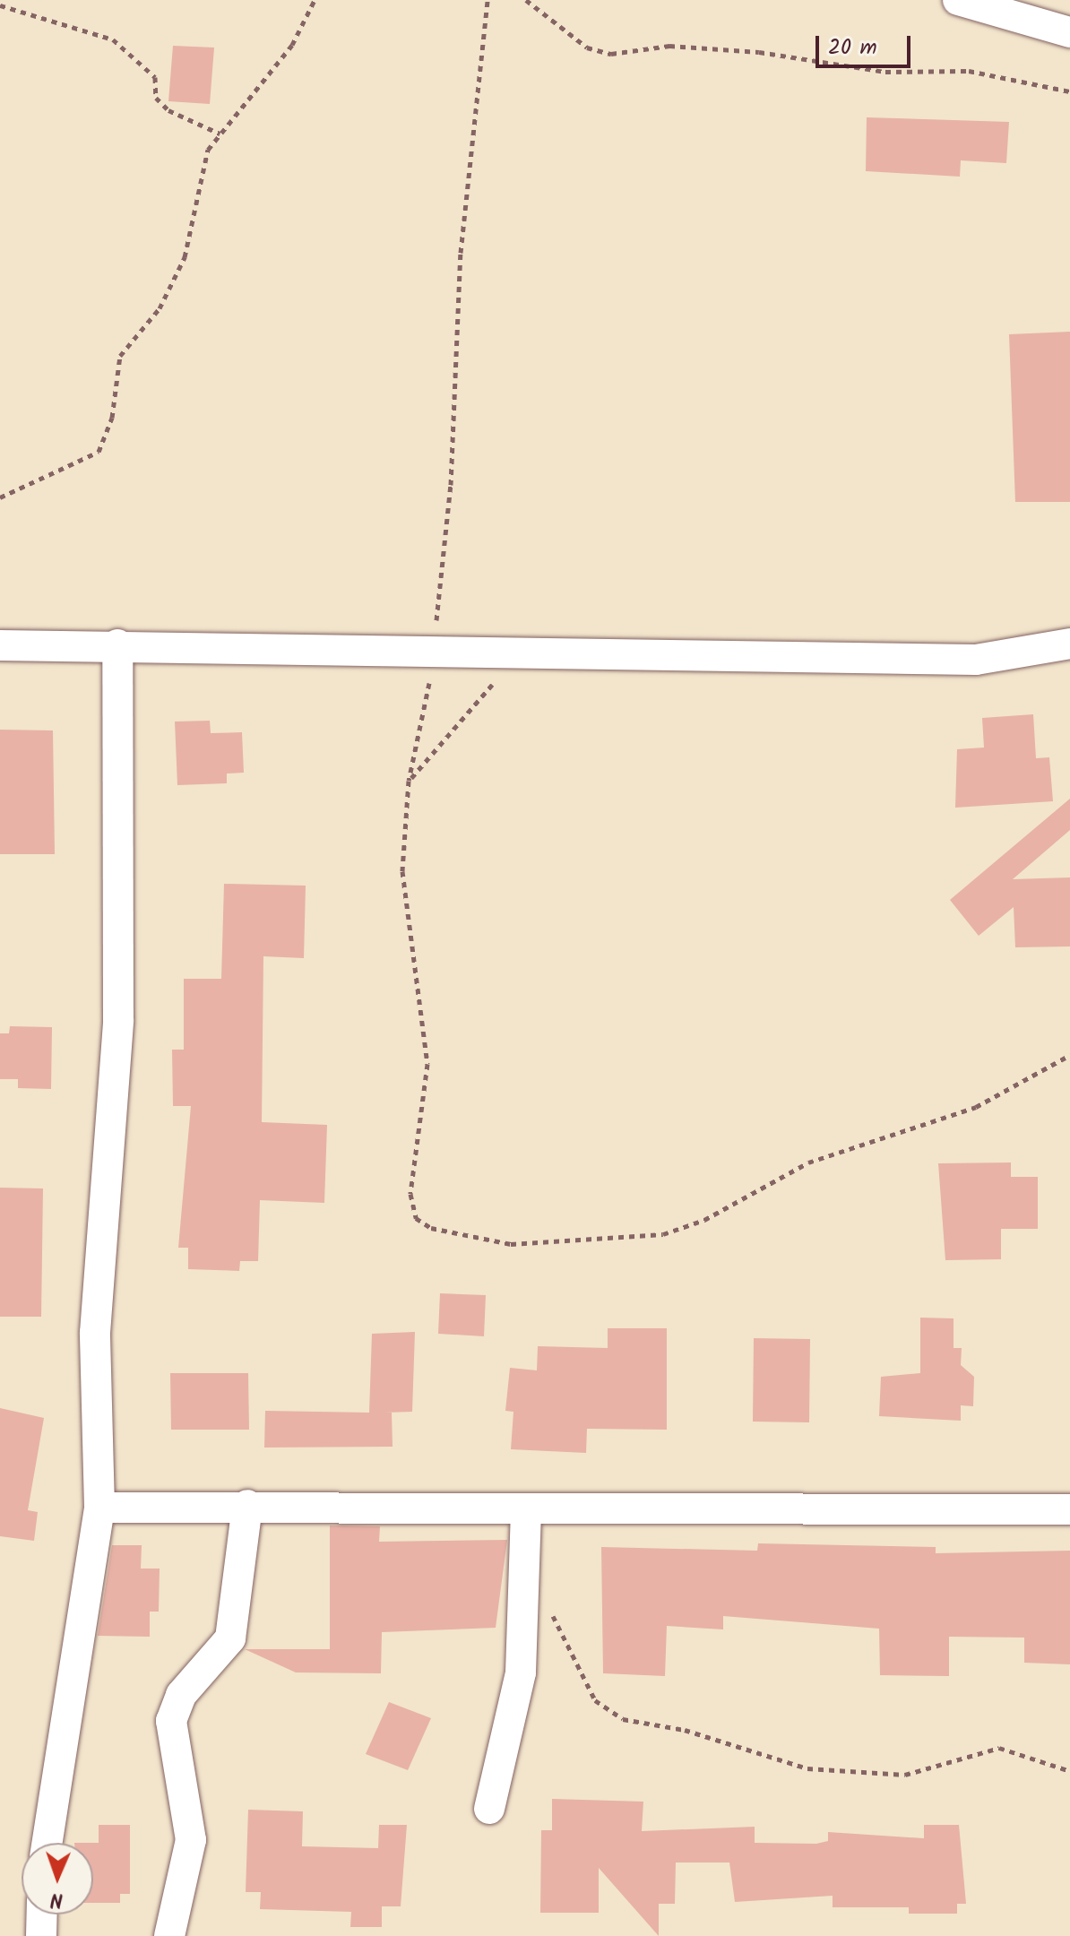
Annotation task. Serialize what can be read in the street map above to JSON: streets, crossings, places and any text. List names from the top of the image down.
{
  "scale_bar": "20 m",
  "north": "bottom"
}
